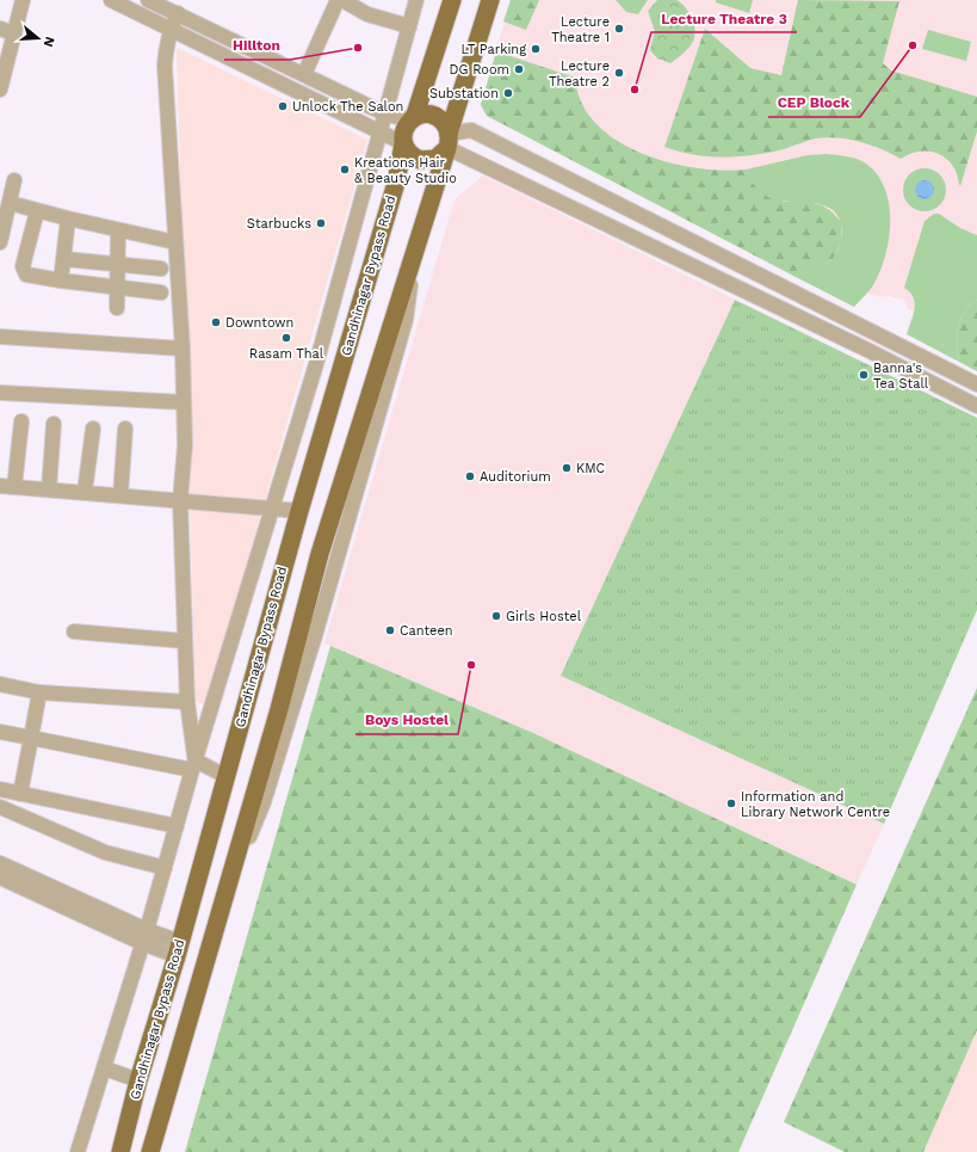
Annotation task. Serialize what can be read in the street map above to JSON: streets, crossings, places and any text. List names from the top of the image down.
{
  "streets": {
    "main road": ["Gandhinagar Bypass Road"]
  },
  "places": [
    "Lecture Theatre 1",
    "CEP Block",
    "Hillton",
    "LT Parking",
    "DG Room",
    "Lecture Theatre 2",
    "Lecture Theatre 3",
    "Substation",
    "Unlock The Salon",
    "Kreations Hair & Beauty Studio",
    "Starbucks",
    "Downtown",
    "Rasam Thal",
    "Banna's Tea Stall",
    "KMC",
    "Auditorium",
    "Girls Hostel",
    "Canteen",
    "Boys Hostel",
    "Information and Library Network Centre"
  ],
  "north": "right"
}
